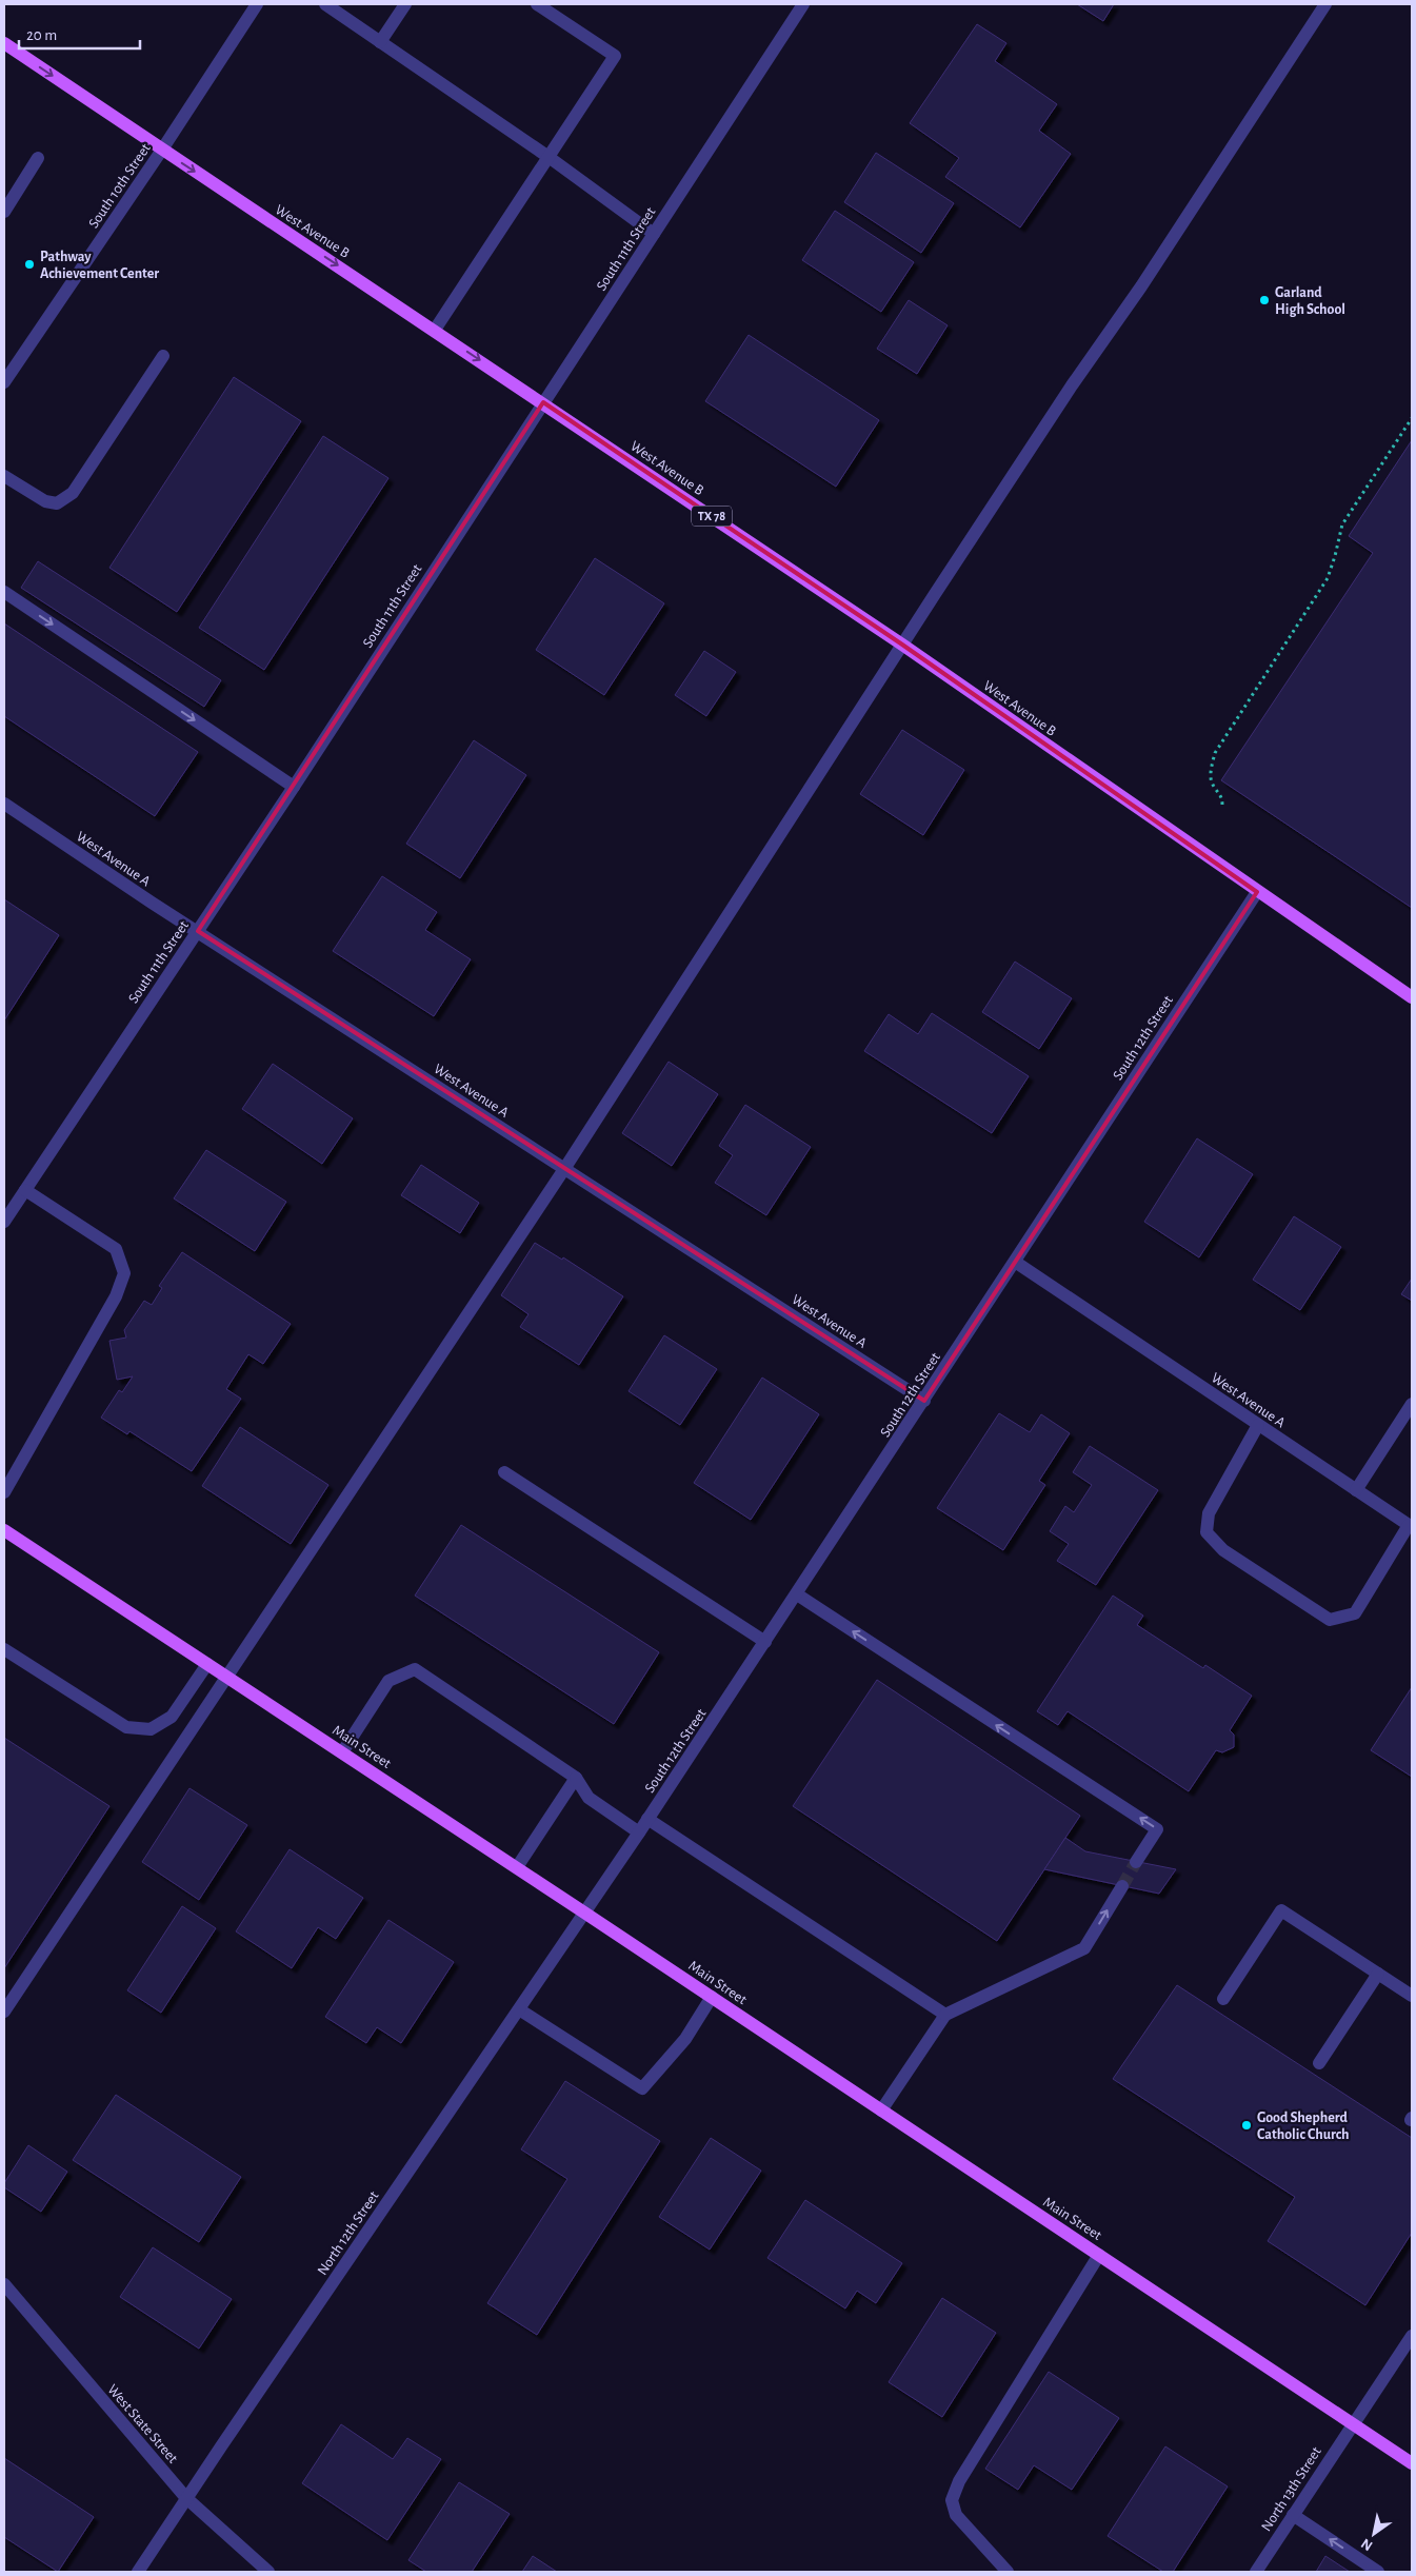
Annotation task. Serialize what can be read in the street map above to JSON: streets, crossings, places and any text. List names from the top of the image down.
{
  "streets": {
    "main road": ["West Avenue B", "TX 78", "Main Street"],
    "street": [
      "South 10th Street",
      "South 11th Street",
      "West Avenue A",
      "South 12th Street",
      "North 12th Street",
      "West State Street",
      "North 13th Street"
    ]
  },
  "crossings": [
    ["South 10th Street", "West Avenue B"],
    ["West Avenue B", "South 11th Street"],
    ["West Avenue B", "South 12th Street"],
    ["South 11th Street", "West Avenue A"],
    ["West Avenue A", "South 12th Street"],
    ["South 12th Street", "Main Street"],
    ["South 12th Street", "North 12th Street"],
    ["Main Street", "North 12th Street"],
    ["Main Street", "North 13th Street"],
    ["North 12th Street", "West State Street"]
  ],
  "one_way": ["West Avenue B"],
  "places": ["Pathway Achievement Center", "Garland High School", "Good Shepherd Catholic Church"],
  "scale_bar": "20 m",
  "north": "bottom left"
}
